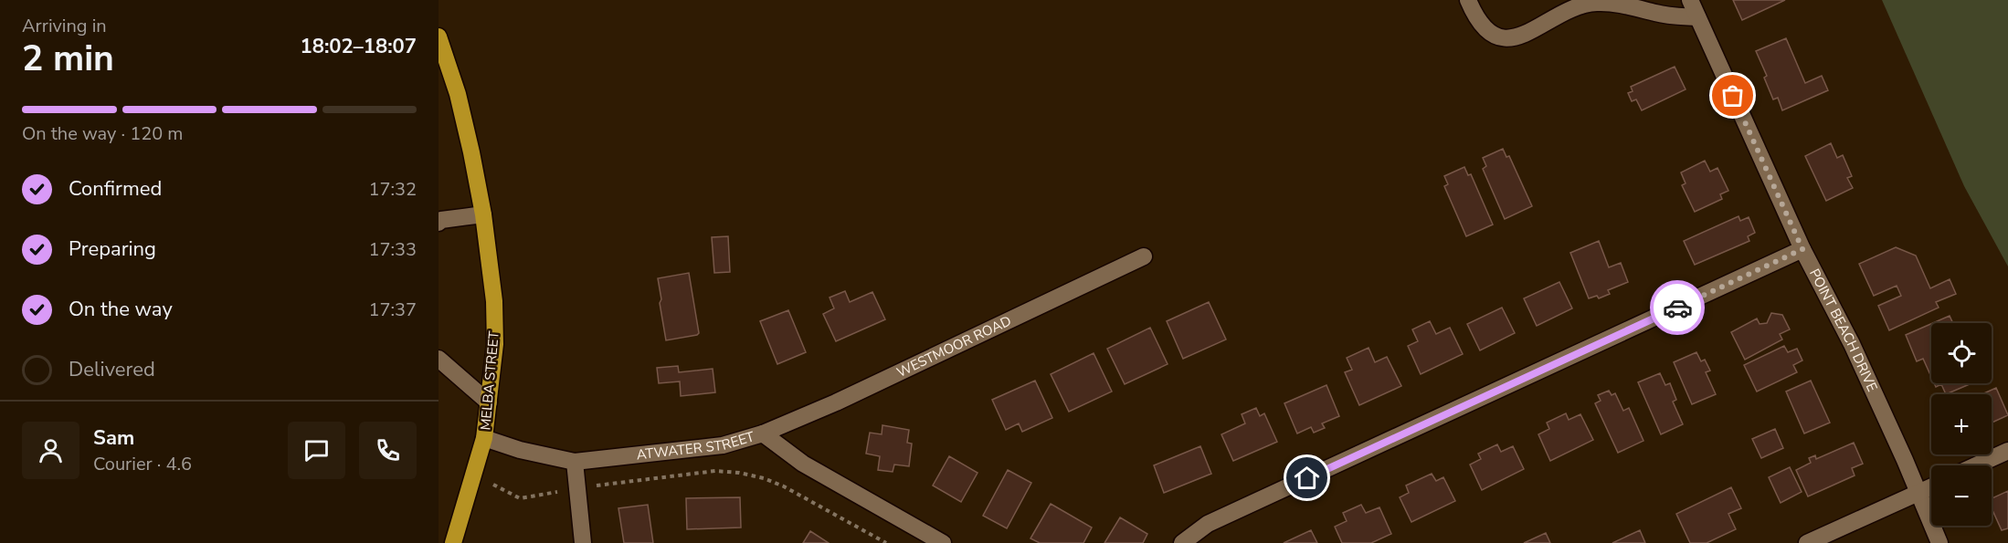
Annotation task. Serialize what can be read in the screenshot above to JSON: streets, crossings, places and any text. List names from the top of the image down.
{
  "streets": {
    "main road": ["MELBA STREET"],
    "street": ["POINT BEACH DRIVE", "WESTMOOR ROAD", "ATWATER STREET"]
  },
  "crossings": [
    ["WESTMOOR ROAD", "ATWATER STREET"],
    ["MELBA STREET", "ATWATER STREET"]
  ],
  "page": {
    "heading": ["2 min", "Arriving in", "18:02–18:07"],
    "panel": ["Sam", "Courier · 4.6"],
    "bar": "On the way · 120 m",
    "list": [
      ["Confirmed", "17:32"],
      ["Preparing", "17:33"],
      ["On the way", "17:37"],
      "Delivered"
    ],
    "map_buttons": ["+", "−"]
  }
}
